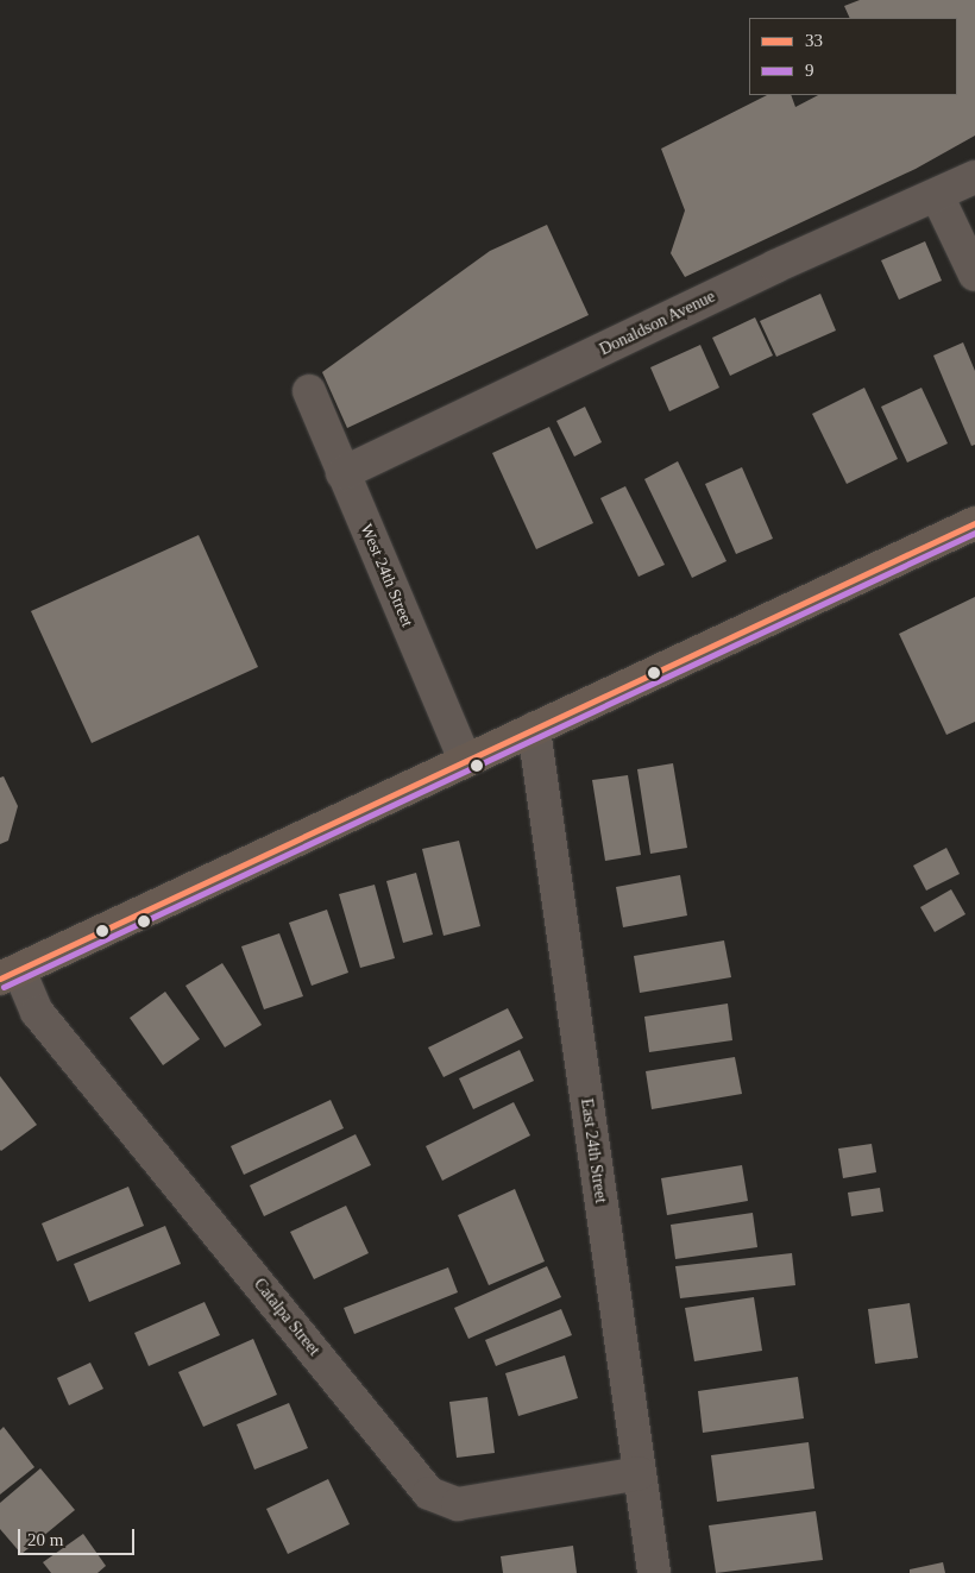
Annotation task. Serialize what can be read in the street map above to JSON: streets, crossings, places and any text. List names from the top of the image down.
{
  "streets": {
    "street": [
      "Donaldson Avenue",
      "West 24th Street",
      "East 24th Street",
      "Catalpa Street"
    ]
  },
  "crossings": [
    ["Donaldson Avenue", "West 24th Street"],
    ["East 24th Street", "Catalpa Street"]
  ],
  "lines": ["transit line 33", "transit line 9"],
  "legend": ["33", "9"],
  "scale_bar": "20 m"
}
